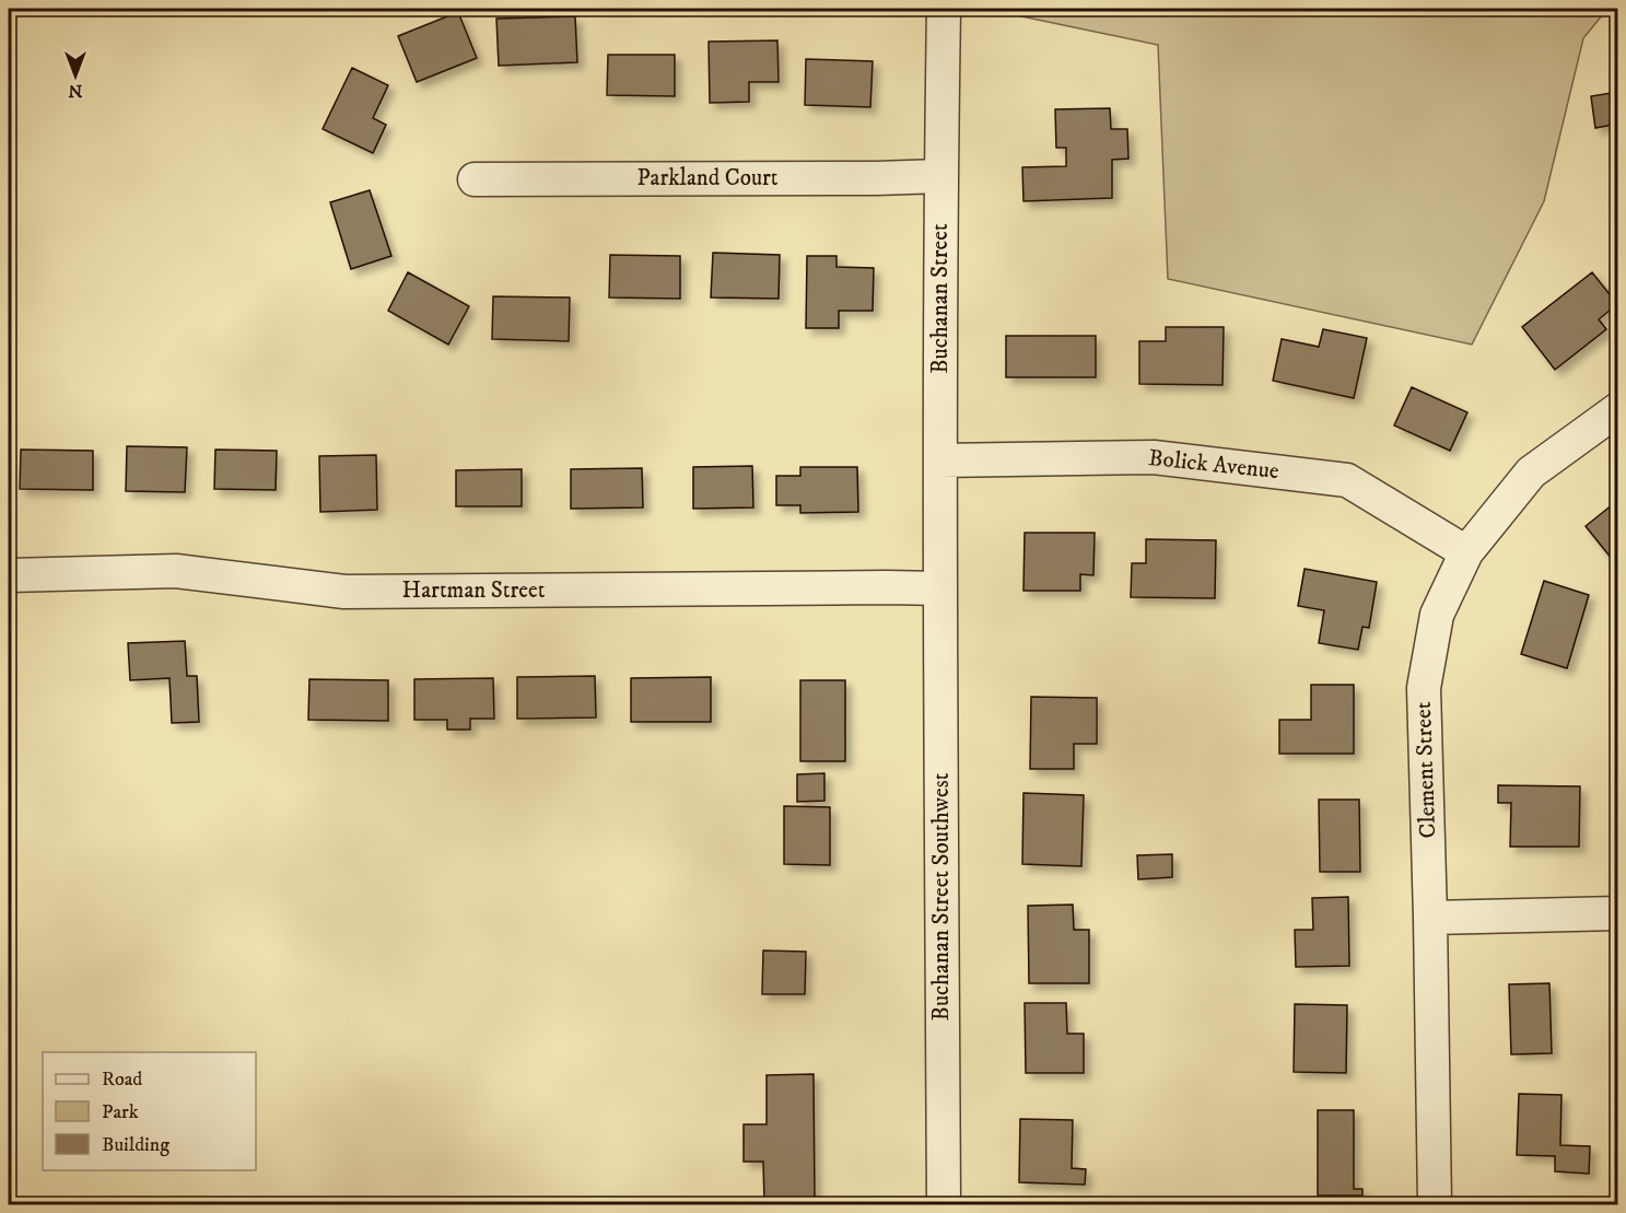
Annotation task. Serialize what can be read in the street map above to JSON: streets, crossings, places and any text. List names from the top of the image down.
{
  "streets": {
    "street": [
      "Parkland Court",
      "Buchanan Street",
      "Bolick Avenue",
      "Hartman Street",
      "Clement Street",
      "Buchanan Street Southwest"
    ]
  },
  "crossings": [
    ["Parkland Court", "Buchanan Street"],
    ["Buchanan Street", "Bolick Avenue"],
    ["Buchanan Street", "Hartman Street"],
    ["Buchanan Street", "Buchanan Street Southwest"],
    ["Bolick Avenue", "Clement Street"],
    ["Hartman Street", "Buchanan Street Southwest"]
  ],
  "legend": ["Road", "Park", "Building"],
  "north": "bottom"
}
